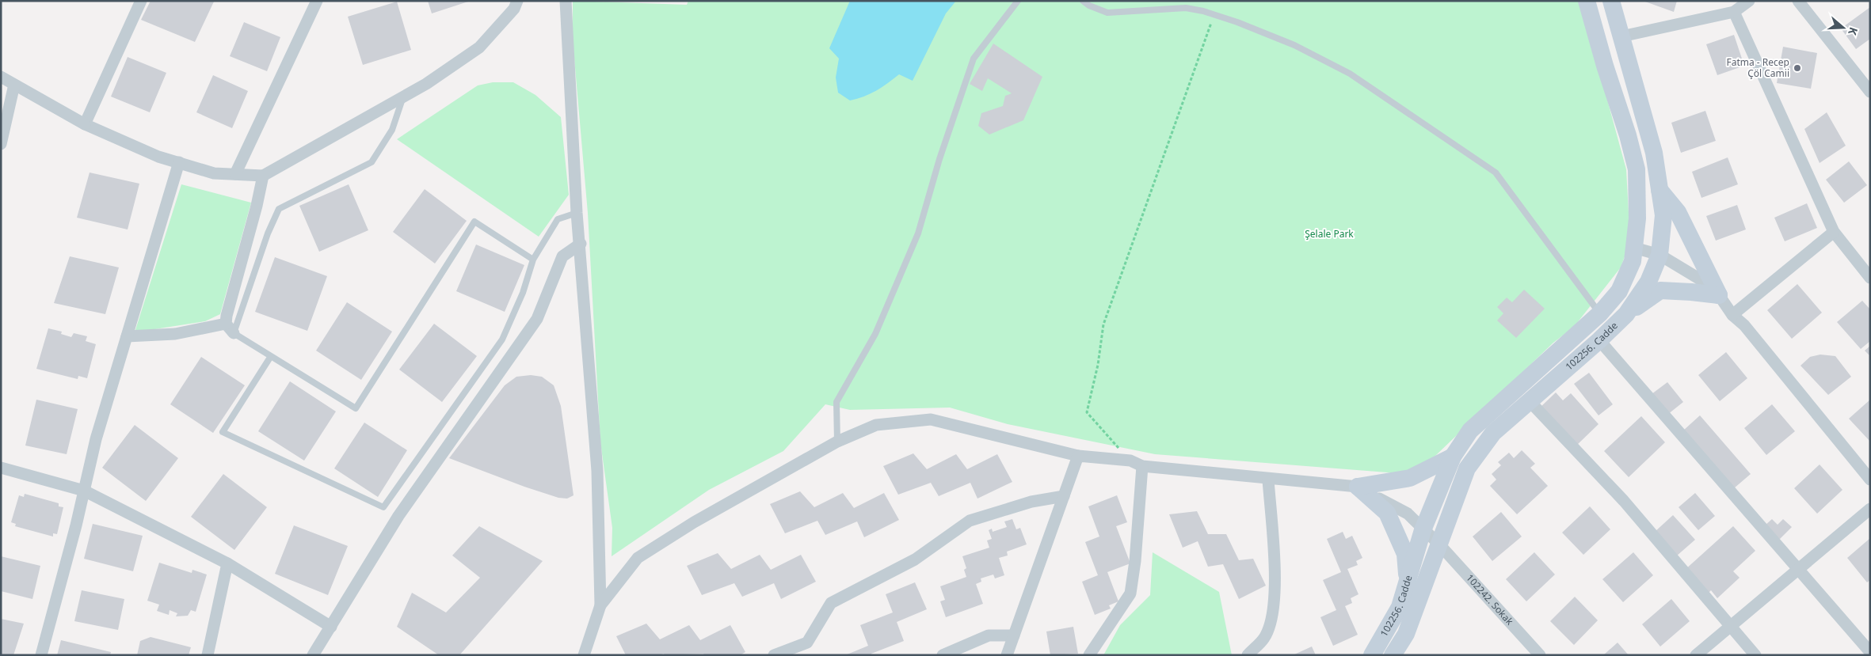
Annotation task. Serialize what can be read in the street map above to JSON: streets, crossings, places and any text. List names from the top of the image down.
{
  "streets": {
    "street": ["102256. Cadde", "102242. Sokak"]
  },
  "crossings": [
    ["102256. Cadde", "102242. Sokak"]
  ],
  "parks": ["Şelale Park"],
  "places": ["Fatma - Recep Çöl Camii"],
  "north": "right"
}
